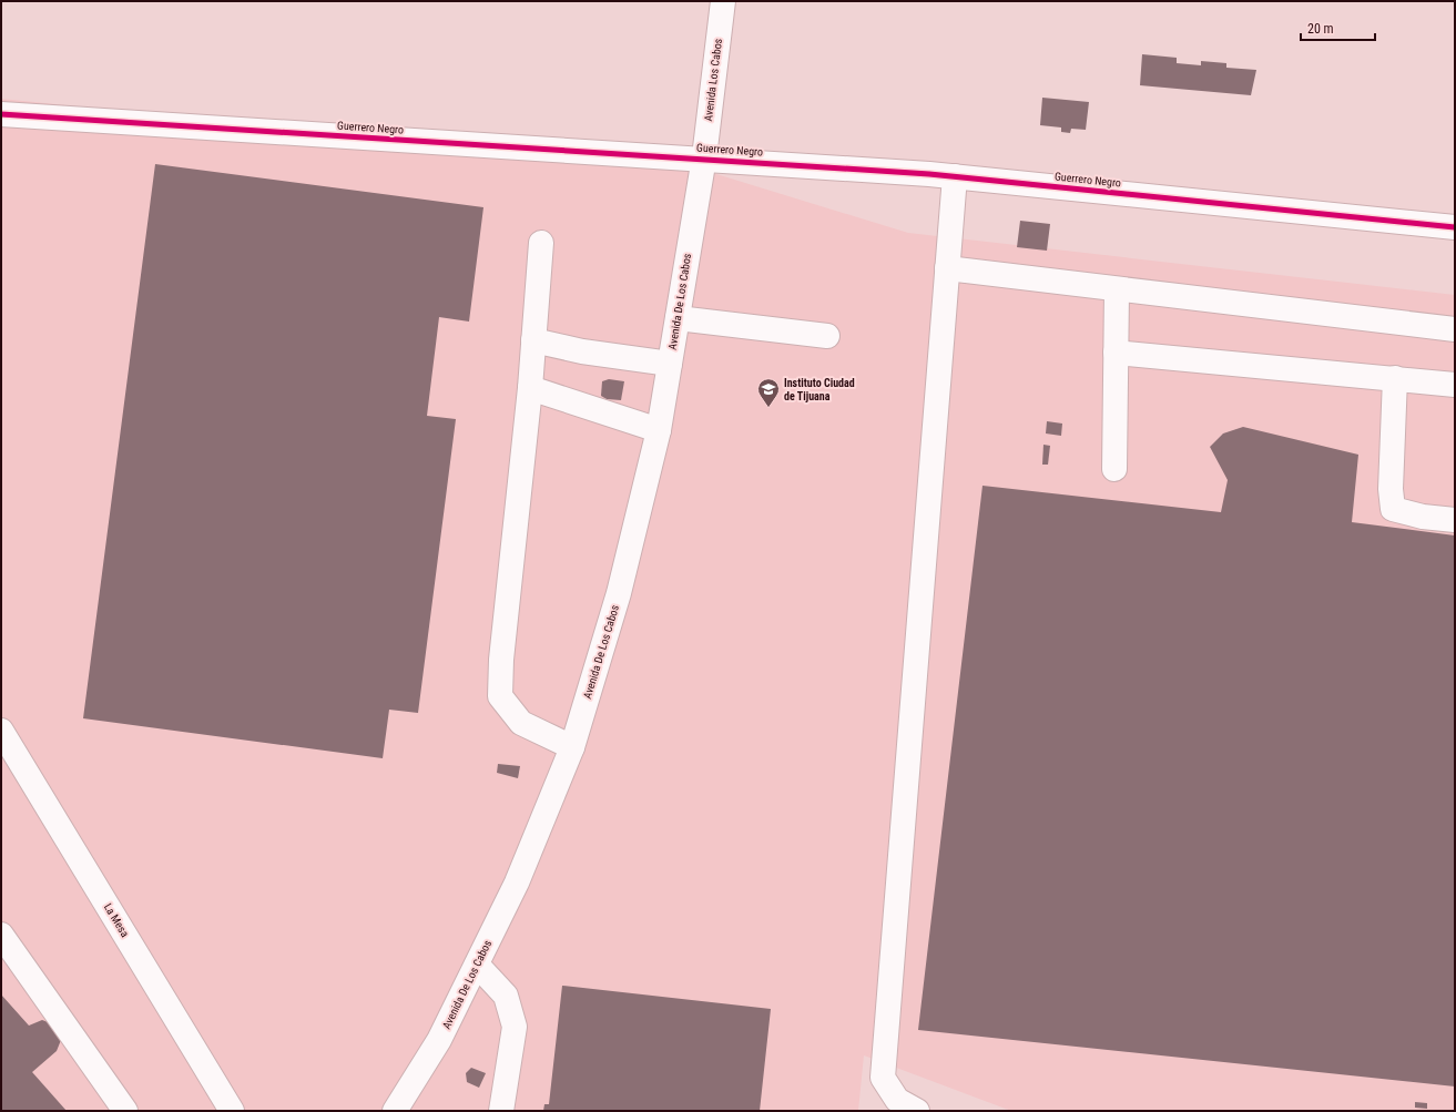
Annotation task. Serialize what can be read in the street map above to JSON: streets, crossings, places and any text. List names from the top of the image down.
{
  "streets": {
    "main road": [
      "Avenida Los Cabos",
      "Guerrero Negro",
      "Avenida De Los Cabos",
      "La Mesa"
    ]
  },
  "crossings": [
    ["Avenida Los Cabos", "Guerrero Negro"],
    ["Avenida Los Cabos", "Avenida De Los Cabos"],
    ["Guerrero Negro", "Avenida De Los Cabos"]
  ],
  "places": {
    "school or university": ["Instituto Ciudad de Tijuana"]
  },
  "scale_bar": "20 m"
}
